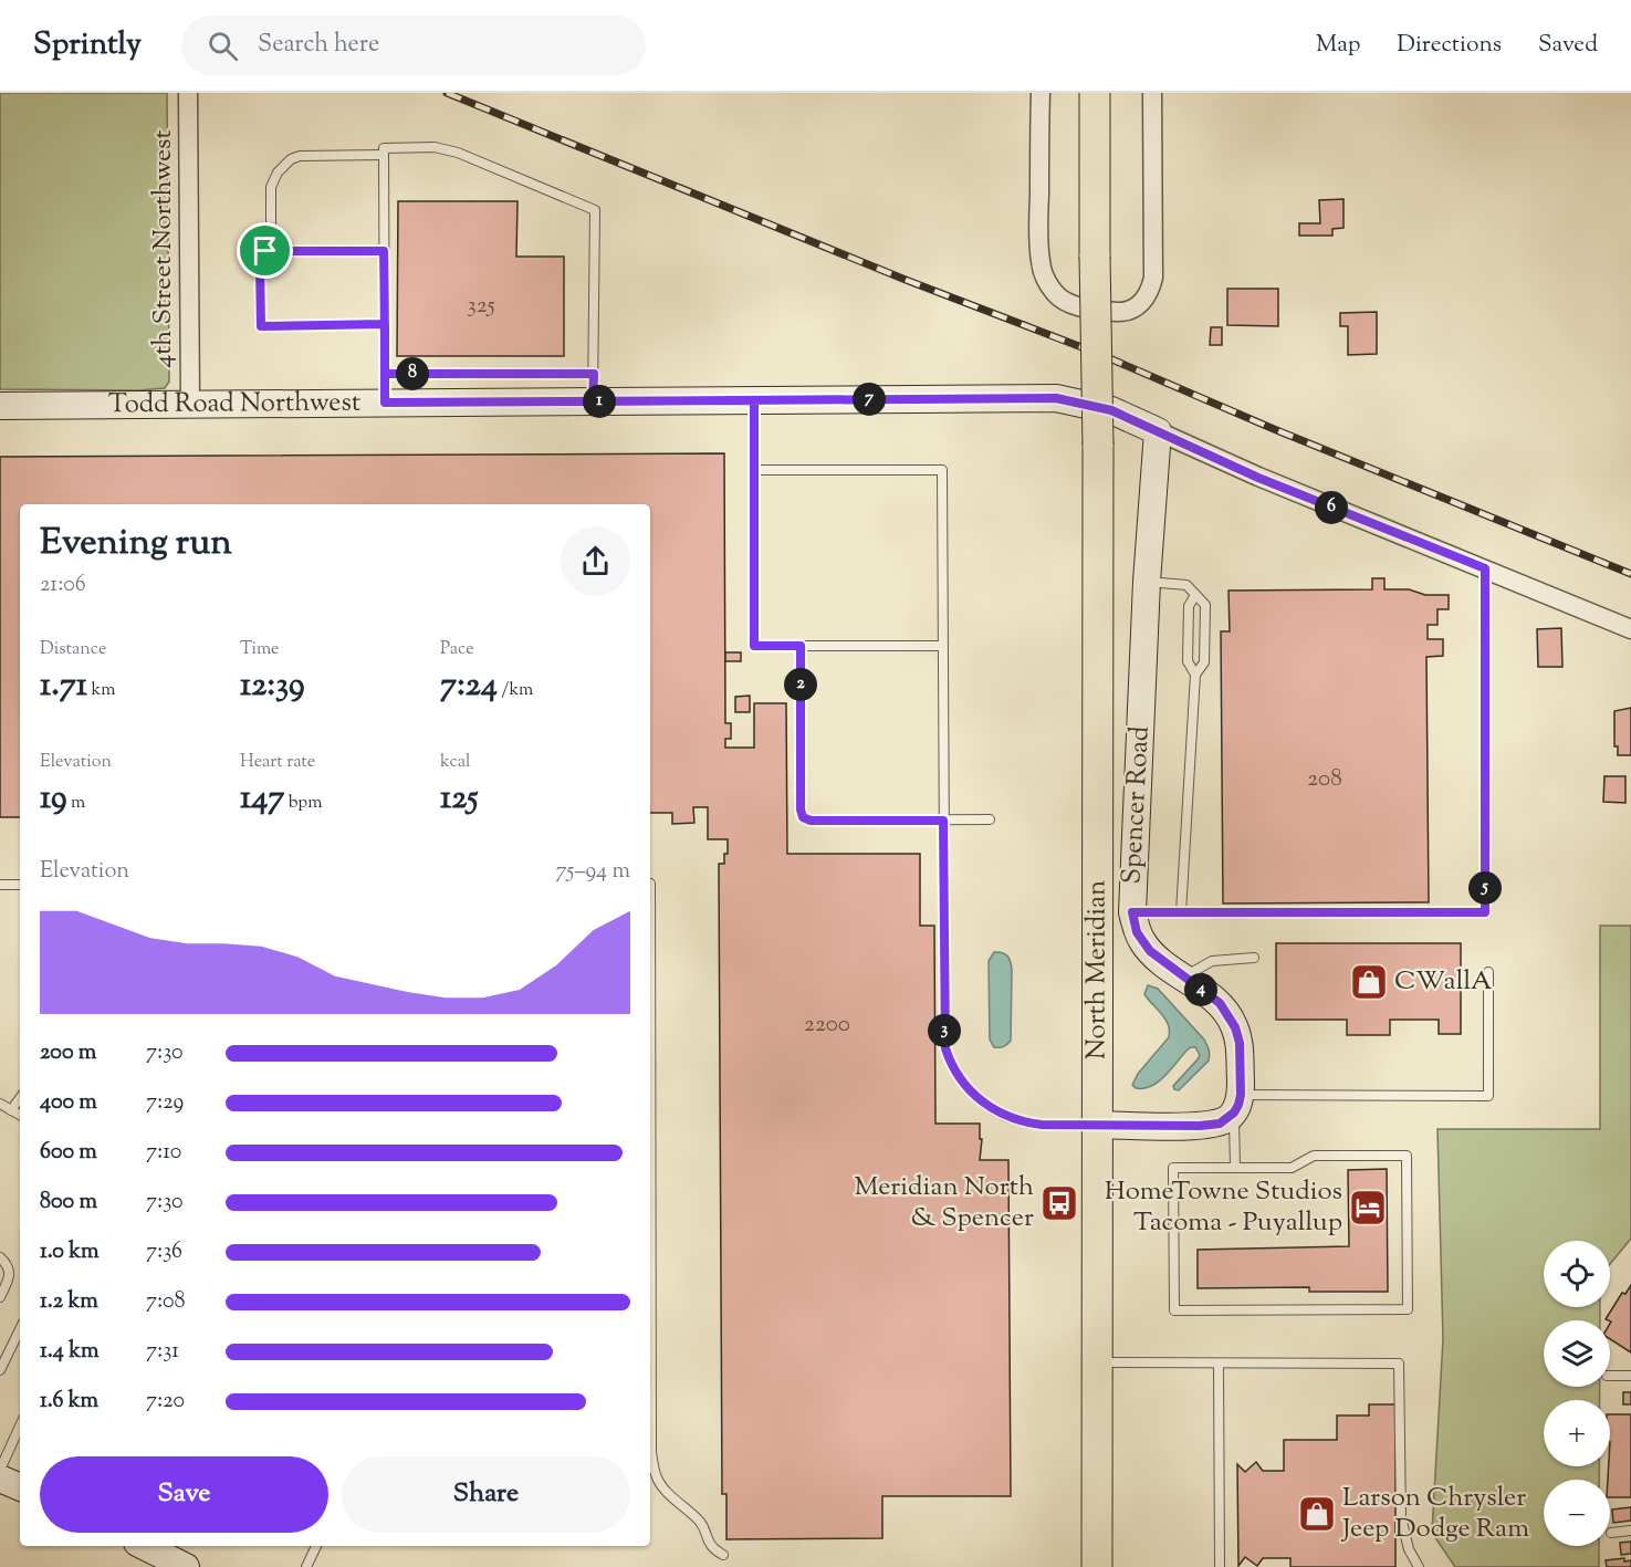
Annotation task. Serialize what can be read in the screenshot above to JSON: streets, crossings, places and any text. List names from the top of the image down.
{
  "streets": {
    "main road": ["North Meridian"],
    "street": ["4th Street Northwest", "Todd Road Northwest", "Spencer Road"]
  },
  "crossings": [
    ["4th Street Northwest", "Todd Road Northwest"],
    ["Todd Road Northwest", "Spencer Road"]
  ],
  "places": {
    "shop": ["CWallA", "Larson Chrysler Jeep Dodge Ram"],
    "bus stop": ["Meridian North & Spencer"],
    "hotel": ["HomeTowne Studios Tacoma - Puyallup"]
  },
  "house_numbers": ["325", "208", "2200"],
  "page": {
    "header": "Sprintly",
    "search": "Search here",
    "nav": ["Map", "Directions", "Saved"],
    "pins": [
      "8",
      "7",
      "1",
      "6",
      "2",
      "5",
      "4",
      "3"
    ],
    "heading": ["Evening run", "21:06"],
    "stats": [
      ["Distance", "1.71 km"],
      ["Time", "12:39"],
      ["Pace", "7:24 /km"],
      ["Elevation", "19 m"],
      ["Heart rate", "147 bpm"],
      ["kcal", "125"]
    ],
    "chart": ["Elevation", "75–94 m"],
    "list": [
      {
        "name": "200 m",
        "note": "7:30"
      },
      {
        "name": "400 m",
        "note": "7:29"
      },
      {
        "name": "600 m",
        "note": "7:10"
      },
      {
        "name": "800 m",
        "note": "7:30"
      },
      {
        "name": "1.0 km",
        "note": "7:36"
      },
      {
        "name": "1.2 km",
        "note": "7:08"
      },
      {
        "name": "1.4 km",
        "note": "7:31"
      },
      {
        "name": "1.6 km",
        "note": "7:20"
      }
    ],
    "map_buttons": ["+", "−"],
    "buttons": ["Save", "Share"]
  }
}
